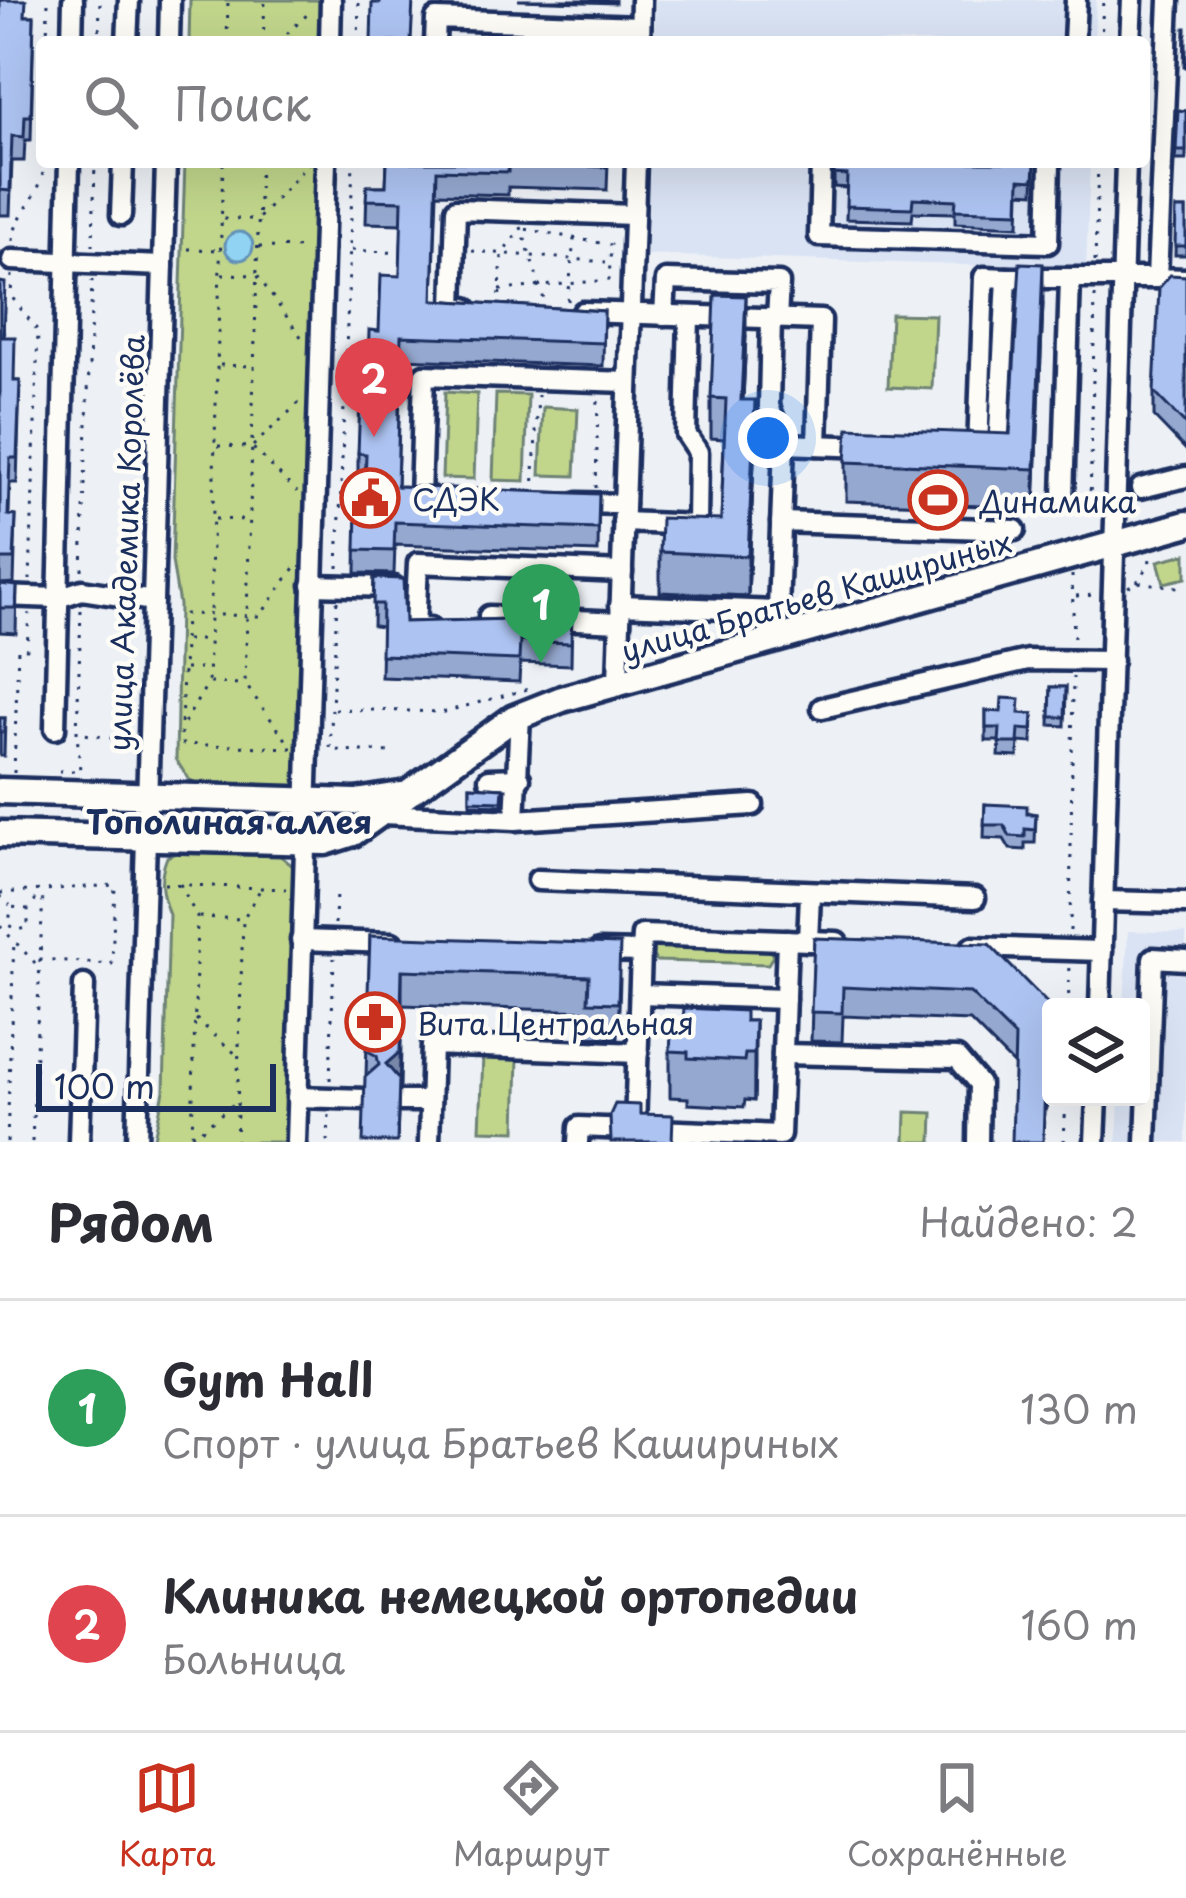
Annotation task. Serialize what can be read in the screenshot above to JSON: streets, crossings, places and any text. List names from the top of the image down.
{
  "streets": {
    "main road": ["улица Братьев Кашириных"],
    "street": ["улица Академика Королёва"]
  },
  "crossings": [
    ["улица Академика Королёва", "улица Братьев Кашириных"]
  ],
  "districts": ["Тополиная аллея"],
  "places": {
    "public building": ["СДЭК"],
    "sports": ["Динамика"],
    "pharmacy": ["Вита Центральная"]
  },
  "scale_bar": "100 m",
  "page": {
    "search": "Поиск",
    "pins": ["2", "1"],
    "scale": "100 m",
    "heading": ["Рядом", "Найдено: 2"],
    "list": [
      {
        "mark": "1",
        "name": "Gym Hall",
        "note": "Спорт · улица Братьев Кашириных",
        "value": "130 m"
      },
      {
        "mark": "2",
        "name": "Клиника немецкой ортопедии",
        "note": "Больница",
        "value": "160 m"
      }
    ],
    "nav": ["Карта", "Маршрут", "Сохранённые"]
  }
}
